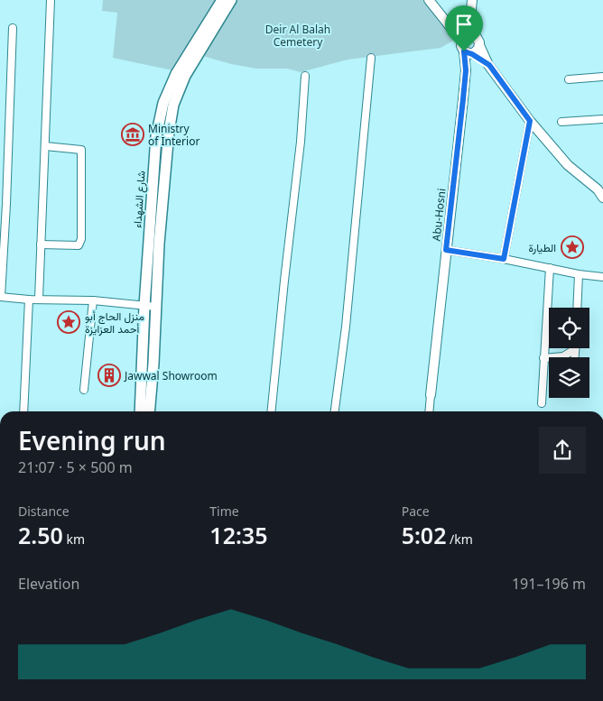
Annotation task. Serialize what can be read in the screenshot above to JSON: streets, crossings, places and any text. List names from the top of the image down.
{
  "streets": {
    "main road": ["شارع الشهداء"],
    "street": ["Abu-Hosni"]
  },
  "parks": ["Deir Al Balah Cemetery"],
  "places": {
    "museum": ["Ministry of Interior"],
    "place": ["الطيارة", "منزل الحاج أبو أحمد العزايزة"],
    "building": ["Jawwal Showroom"]
  },
  "page": {
    "heading": ["Evening run", "21:07 · 5 × 500 m"],
    "stats": [
      ["Distance", "2.50 km"],
      ["Time", "12:35"],
      ["Pace", "5:02 /km"]
    ],
    "chart": ["Elevation", "191–196 m"]
  }
}
